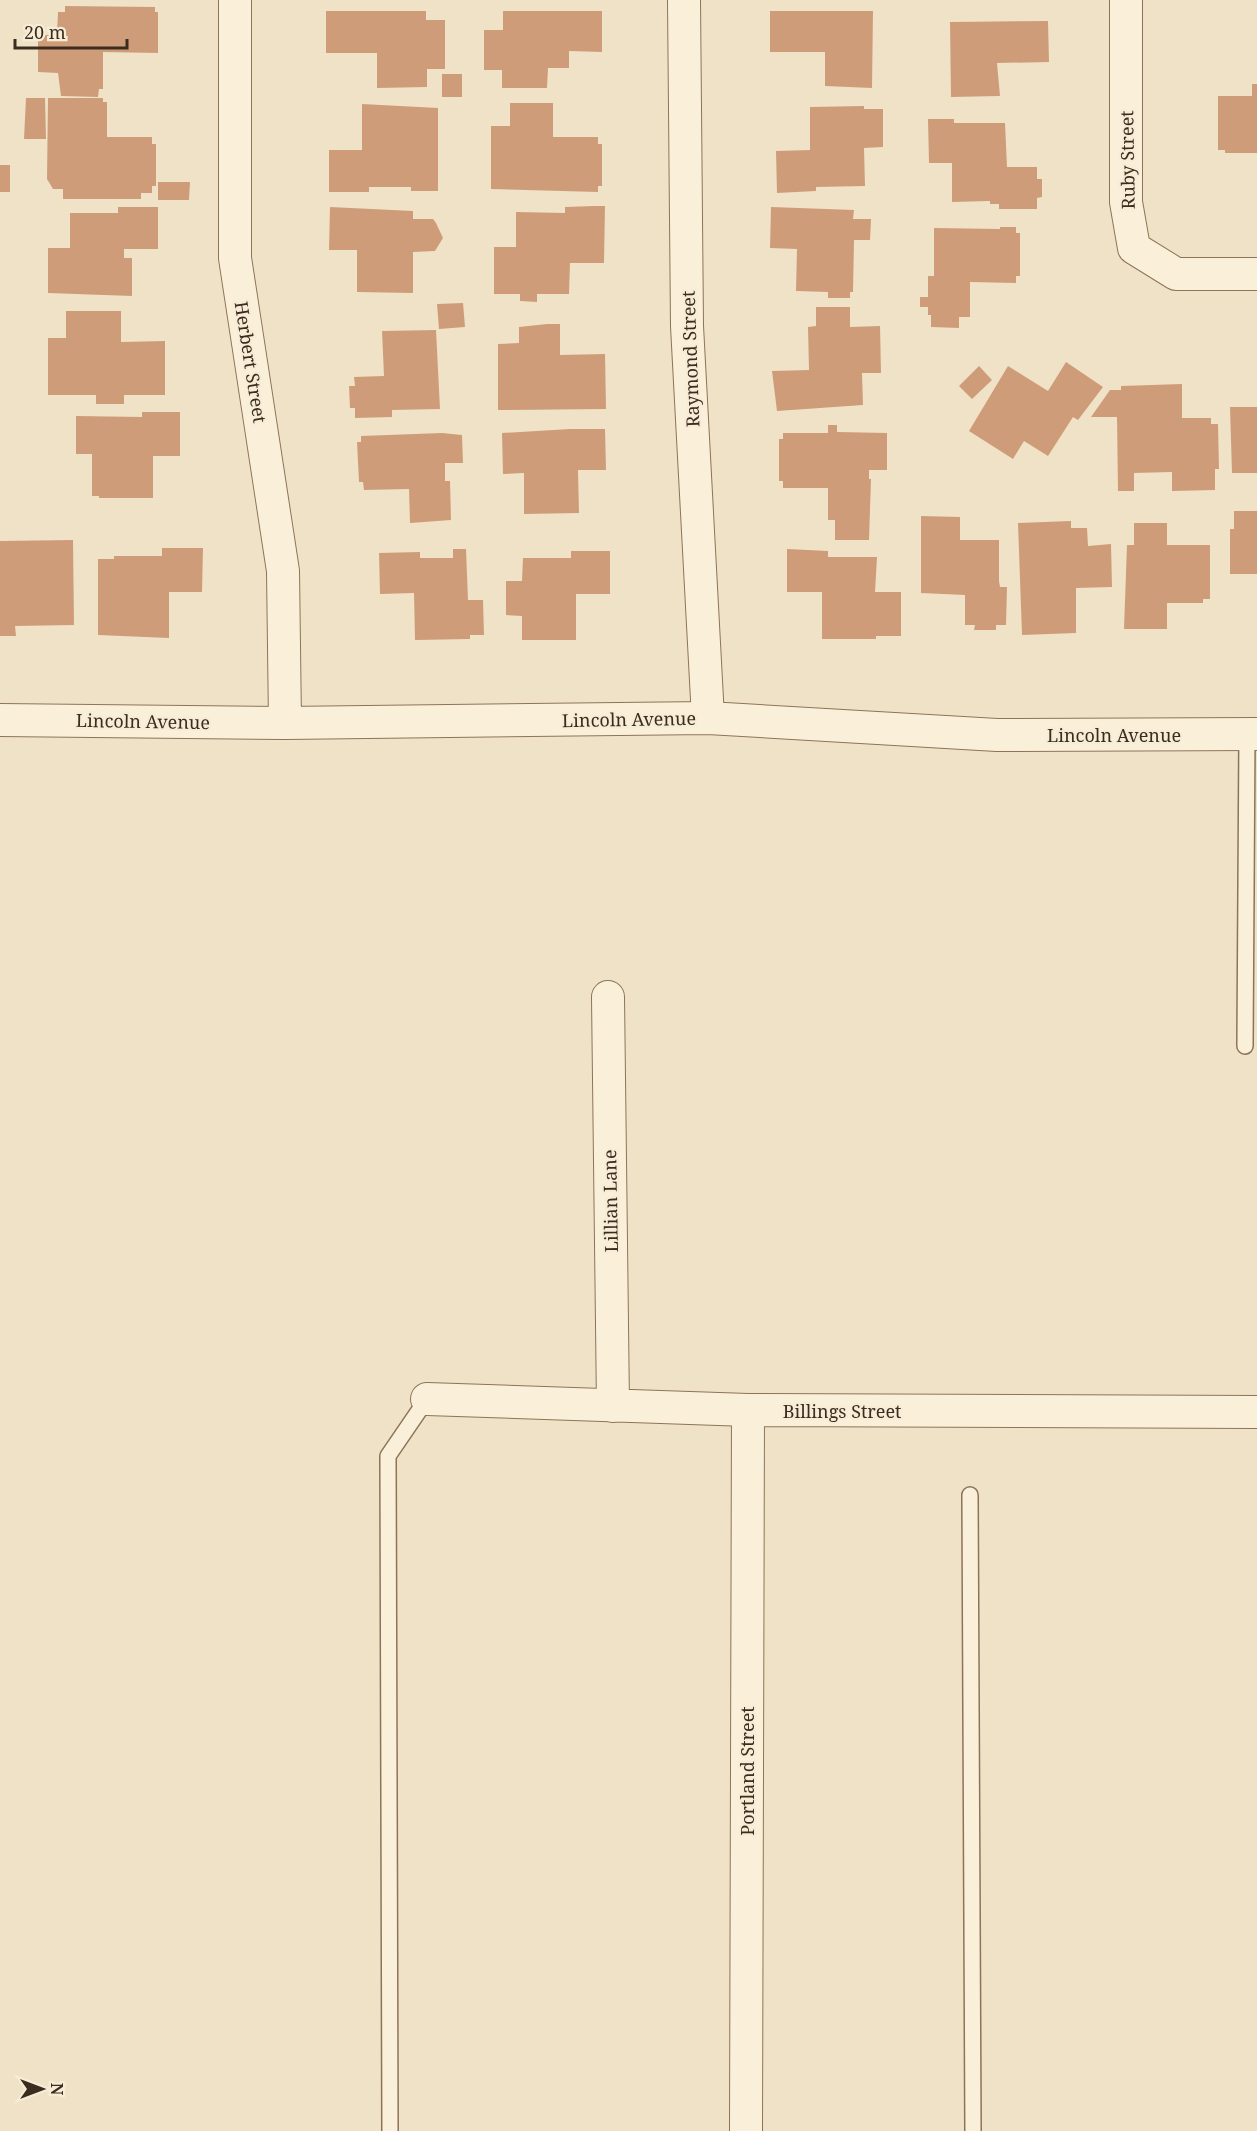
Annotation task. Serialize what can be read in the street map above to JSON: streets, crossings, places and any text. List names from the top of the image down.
{
  "streets": {
    "street": [
      "Ruby Street",
      "Raymond Street",
      "Herbert Street",
      "Lincoln Avenue",
      "Lillian Lane",
      "Billings Street",
      "Portland Street"
    ]
  },
  "crossings": [
    ["Raymond Street", "Lincoln Avenue"],
    ["Herbert Street", "Lincoln Avenue"],
    ["Lillian Lane", "Billings Street"],
    ["Billings Street", "Portland Street"]
  ],
  "scale_bar": "20 m",
  "north": "right"
}
